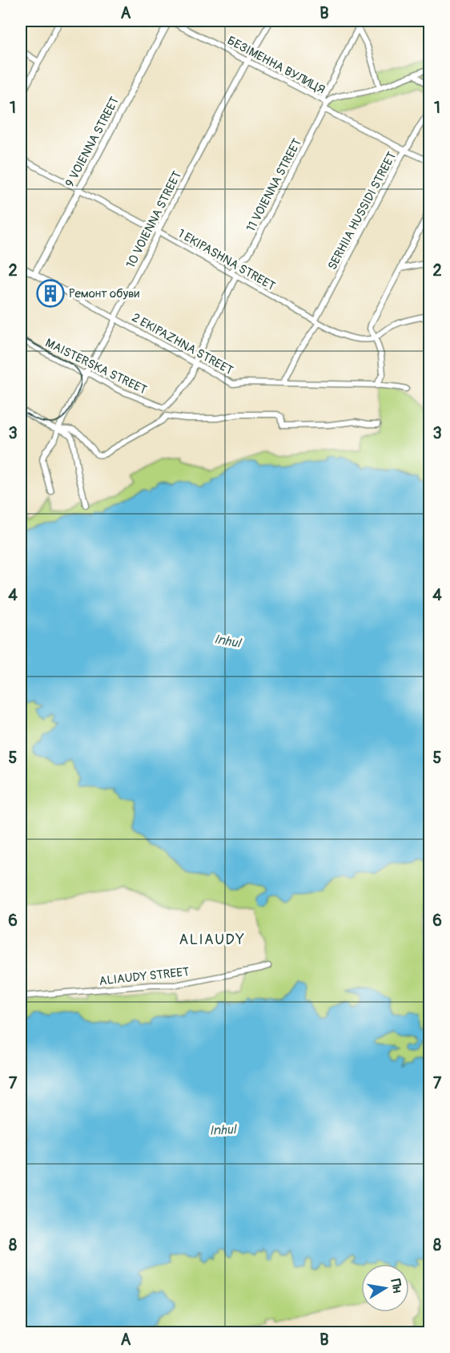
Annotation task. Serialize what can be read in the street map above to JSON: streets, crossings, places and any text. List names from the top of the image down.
{
  "streets": {
    "street": [
      "БЕЗІМЕННА ВУЛИЦЯ",
      "9 VOIENNA STREET",
      "11 VOIENNA STREET",
      "SERHIIA HUSSIDI STREET",
      "10 VOIENNA STREET",
      "1 EKIPASHNA STREET",
      "2 EKIPAZHNA STREET",
      "MAISTERSKA STREET",
      "ALIAUDY STREET"
    ]
  },
  "crossings": [
    ["БЕЗІМЕННА ВУЛИЦЯ", "9 VOIENNA STREET"],
    ["БЕЗІМЕННА ВУЛИЦЯ", "11 VOIENNA STREET"],
    ["БЕЗІМЕННА ВУЛИЦЯ", "10 VOIENNA STREET"],
    ["9 VOIENNA STREET", "1 EKIPASHNA STREET"],
    ["9 VOIENNA STREET", "2 EKIPAZHNA STREET"],
    ["11 VOIENNA STREET", "1 EKIPASHNA STREET"],
    ["SERHIIA HUSSIDI STREET", "1 EKIPASHNA STREET"],
    ["SERHIIA HUSSIDI STREET", "2 EKIPAZHNA STREET"],
    ["10 VOIENNA STREET", "1 EKIPASHNA STREET"],
    ["10 VOIENNA STREET", "2 EKIPAZHNA STREET"],
    ["10 VOIENNA STREET", "MAISTERSKA STREET"]
  ],
  "districts": ["ALIAUDY"],
  "water": ["Inhul"],
  "places": {
    "building": ["Ремонт обуви"]
  },
  "north": "right",
  "grid": {
    "columns": ["A", "B"],
    "rows": [
      "1",
      "2",
      "3",
      "4",
      "5",
      "6",
      "7",
      "8"
    ]
  }
}
